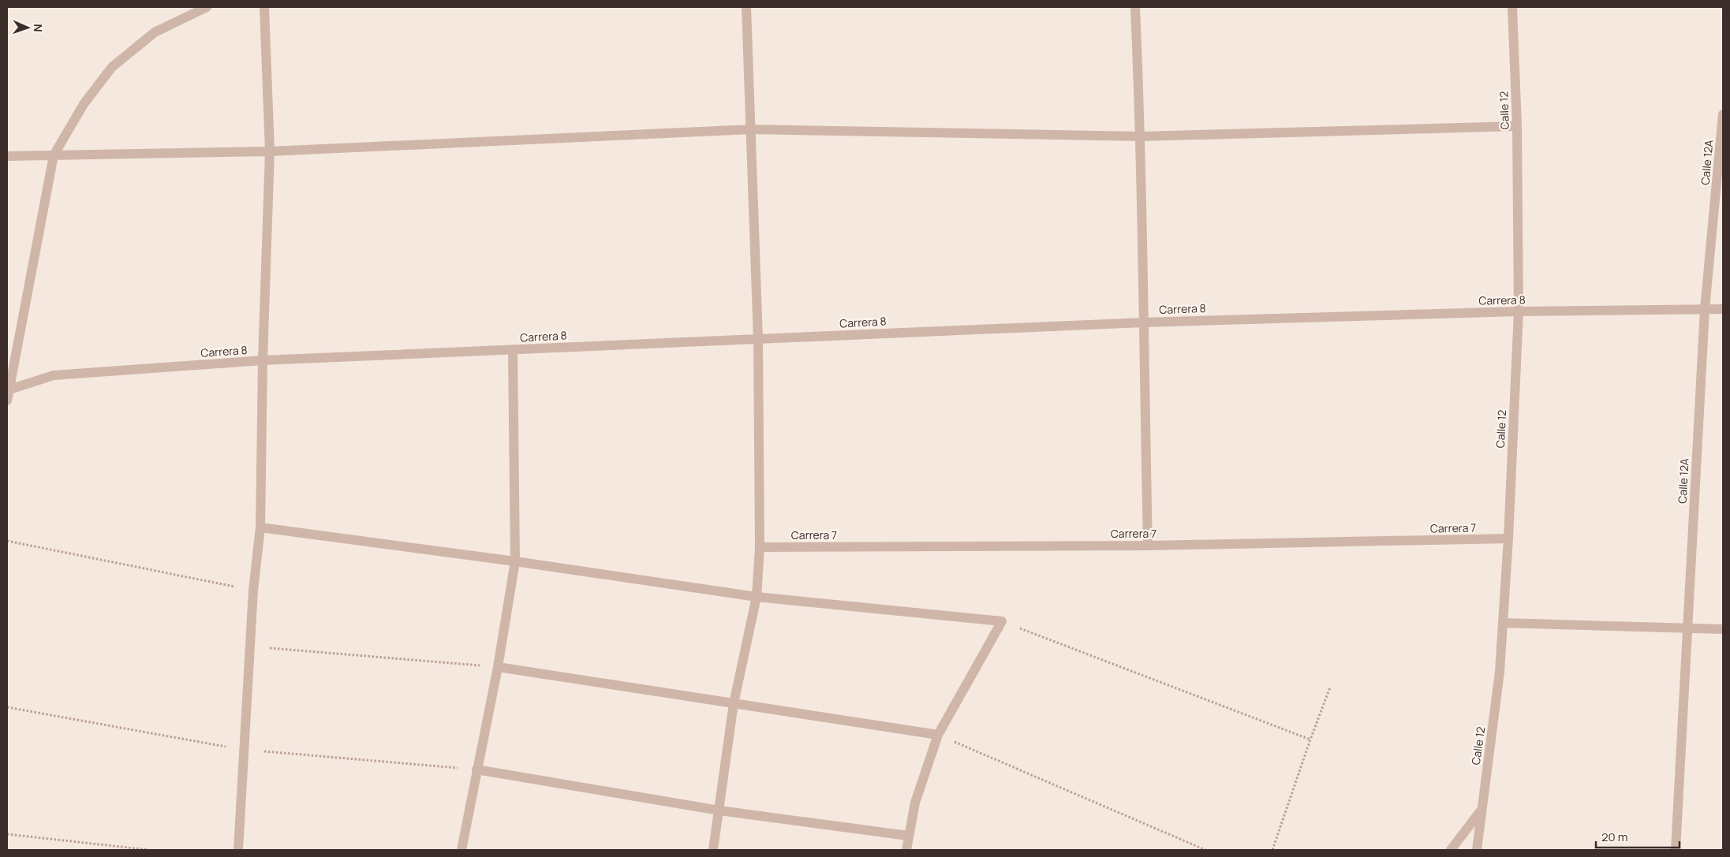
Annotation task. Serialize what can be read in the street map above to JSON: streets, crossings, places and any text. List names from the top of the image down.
{
  "streets": {
    "street": [
      "Calle 12",
      "Calle 12A",
      "Carrera 8",
      "Carrera 7"
    ]
  },
  "crossings": [
    ["Calle 12", "Carrera 8"],
    ["Calle 12", "Carrera 7"],
    ["Calle 12A", "Carrera 8"]
  ],
  "scale_bar": "20 m",
  "north": "right"
}
